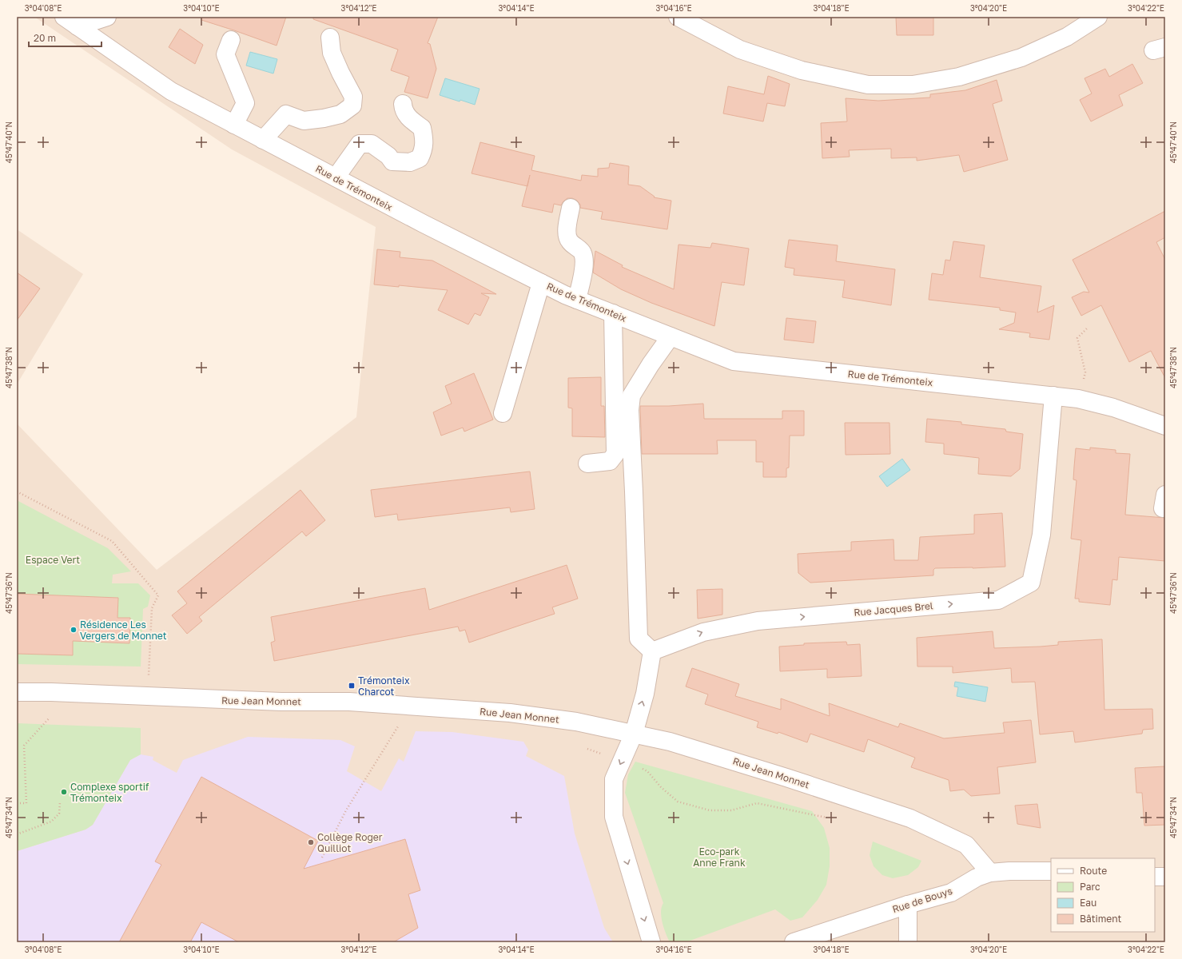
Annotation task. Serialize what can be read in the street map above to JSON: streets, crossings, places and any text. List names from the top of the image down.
{
  "streets": {
    "street": [
      "Rue de Trémonteix",
      "Rue Jacques Brel",
      "Rue Jean Monnet",
      "Rue de Bouys"
    ]
  },
  "crossings": [
    ["Rue de Trémonteix", "Rue Jacques Brel"],
    ["Rue Jean Monnet", "Rue de Bouys"]
  ],
  "one_way": ["Rue Jacques Brel"],
  "parks": ["Espace Vert", "Eco-park Anne Frank"],
  "places": {
    "other": ["Résidence Les Vergers de Monnet", "Complexe sportif Trémonteix", "Collège Roger Quilliot"],
    "transit": ["Trémonteix Charcot"]
  },
  "legend": [
    "Route",
    "Parc",
    "Eau",
    "Bâtiment"
  ],
  "scale_bar": "20 m",
  "coordinates": [
    "3°04'08\"E",
    "3°04'10\"E",
    "3°04'12\"E",
    "3°04'14\"E",
    "3°04'16\"E",
    "3°04'18\"E",
    "3°04'20\"E",
    "3°04'22\"E",
    "45°47'40\"N",
    "45°47'38\"N",
    "45°47'36\"N",
    "45°47'34\"N"
  ]
}
